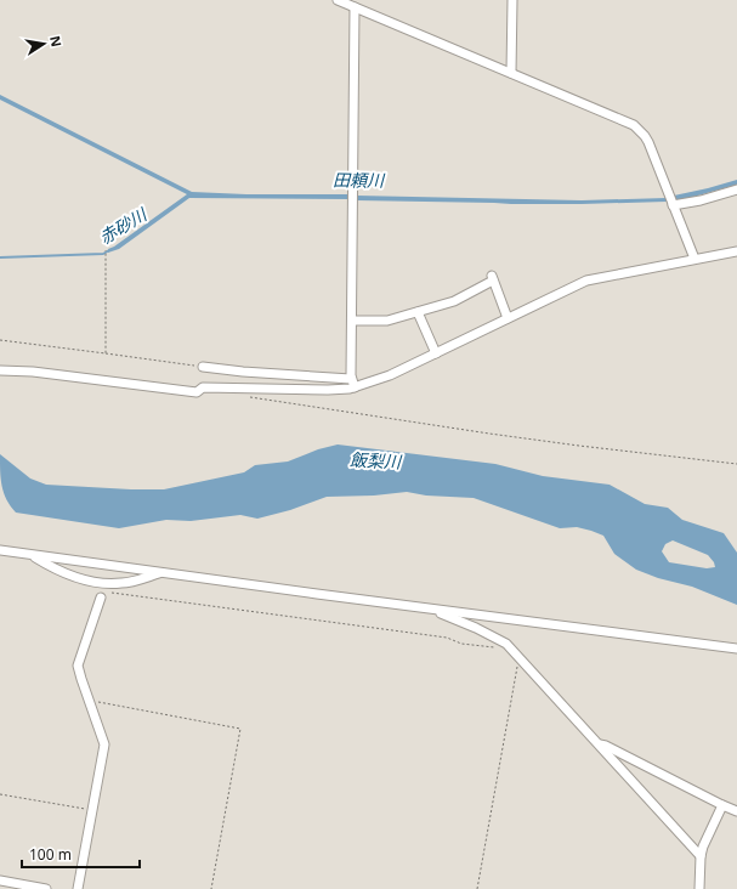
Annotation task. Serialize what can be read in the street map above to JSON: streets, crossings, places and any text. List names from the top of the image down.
{
  "water": ["田頼川", "赤砂川", "飯梨川"],
  "scale_bar": "100 m",
  "north": "right"
}
